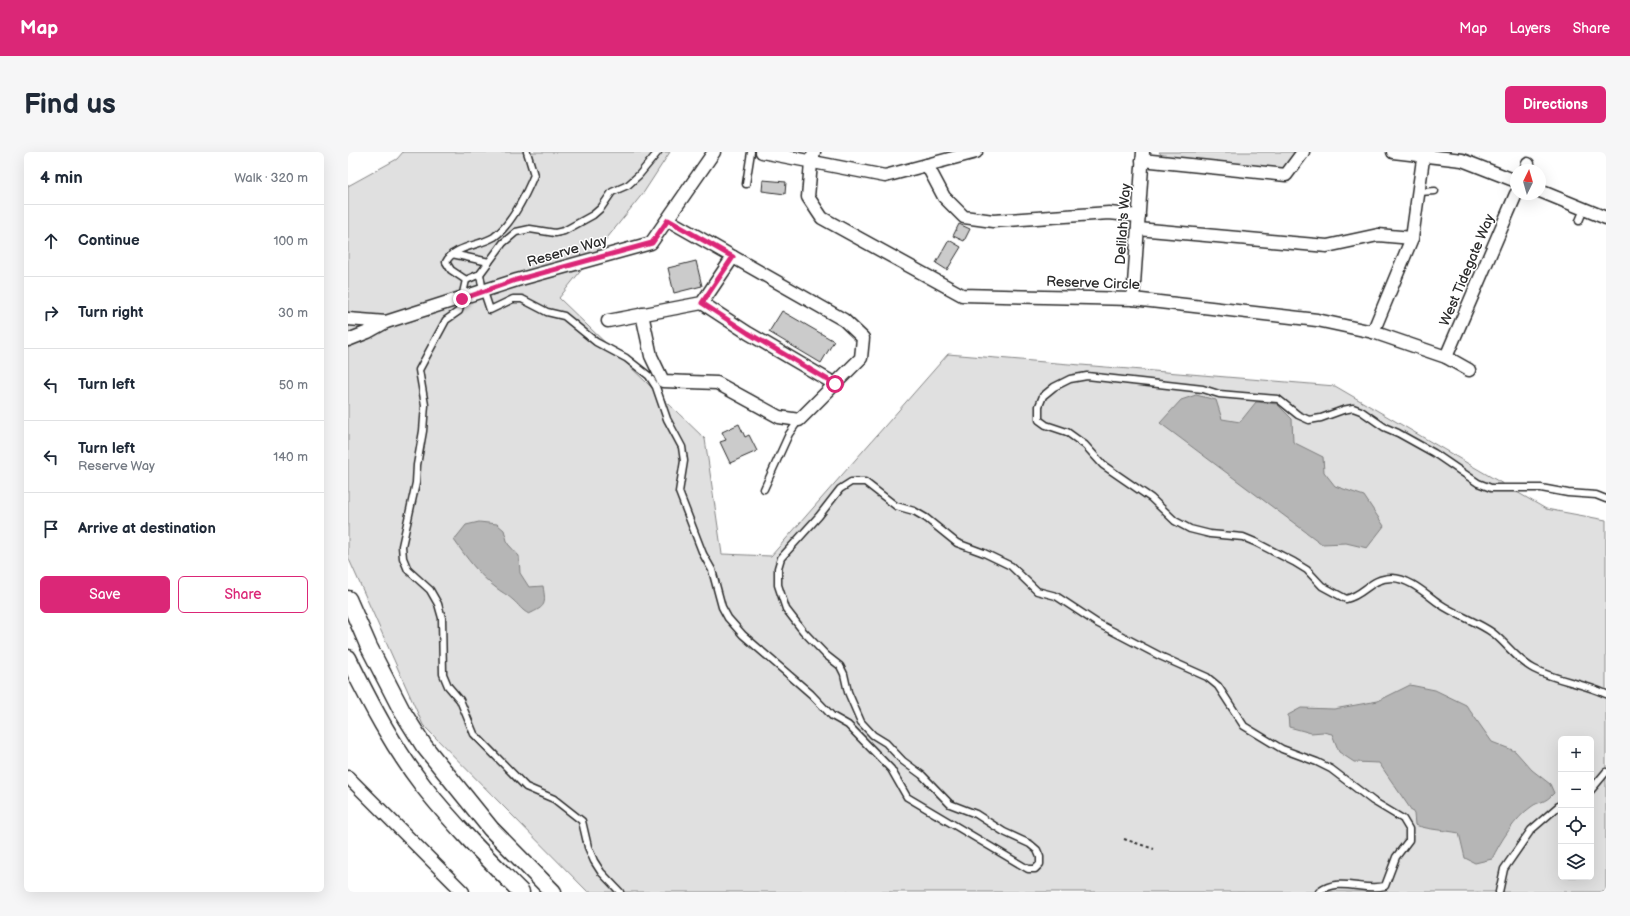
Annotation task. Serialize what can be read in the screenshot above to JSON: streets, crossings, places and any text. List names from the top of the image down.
{
  "streets": {
    "street": [
      "Delilah's Way",
      "Reserve Way",
      "West Tidegate Way",
      "Reserve Circle"
    ]
  },
  "crossings": [
    ["Delilah's Way", "Reserve Circle"],
    ["West Tidegate Way", "Reserve Circle"]
  ],
  "north": "top",
  "page": {
    "header": "Map",
    "nav": ["Map", "Layers", "Share"],
    "buttons": [
      "Directions",
      ["Save", "Share"]
    ],
    "title": "Find us",
    "heading": ["4 min", "Walk · 320 m"],
    "list": [
      ["Continue", "100 m"],
      ["Turn right", "30 m"],
      ["Turn left", "50 m"],
      ["Turn left", "Reserve Way", "140 m"],
      "Arrive at destination"
    ],
    "map_buttons": ["+", "−"]
  }
}
